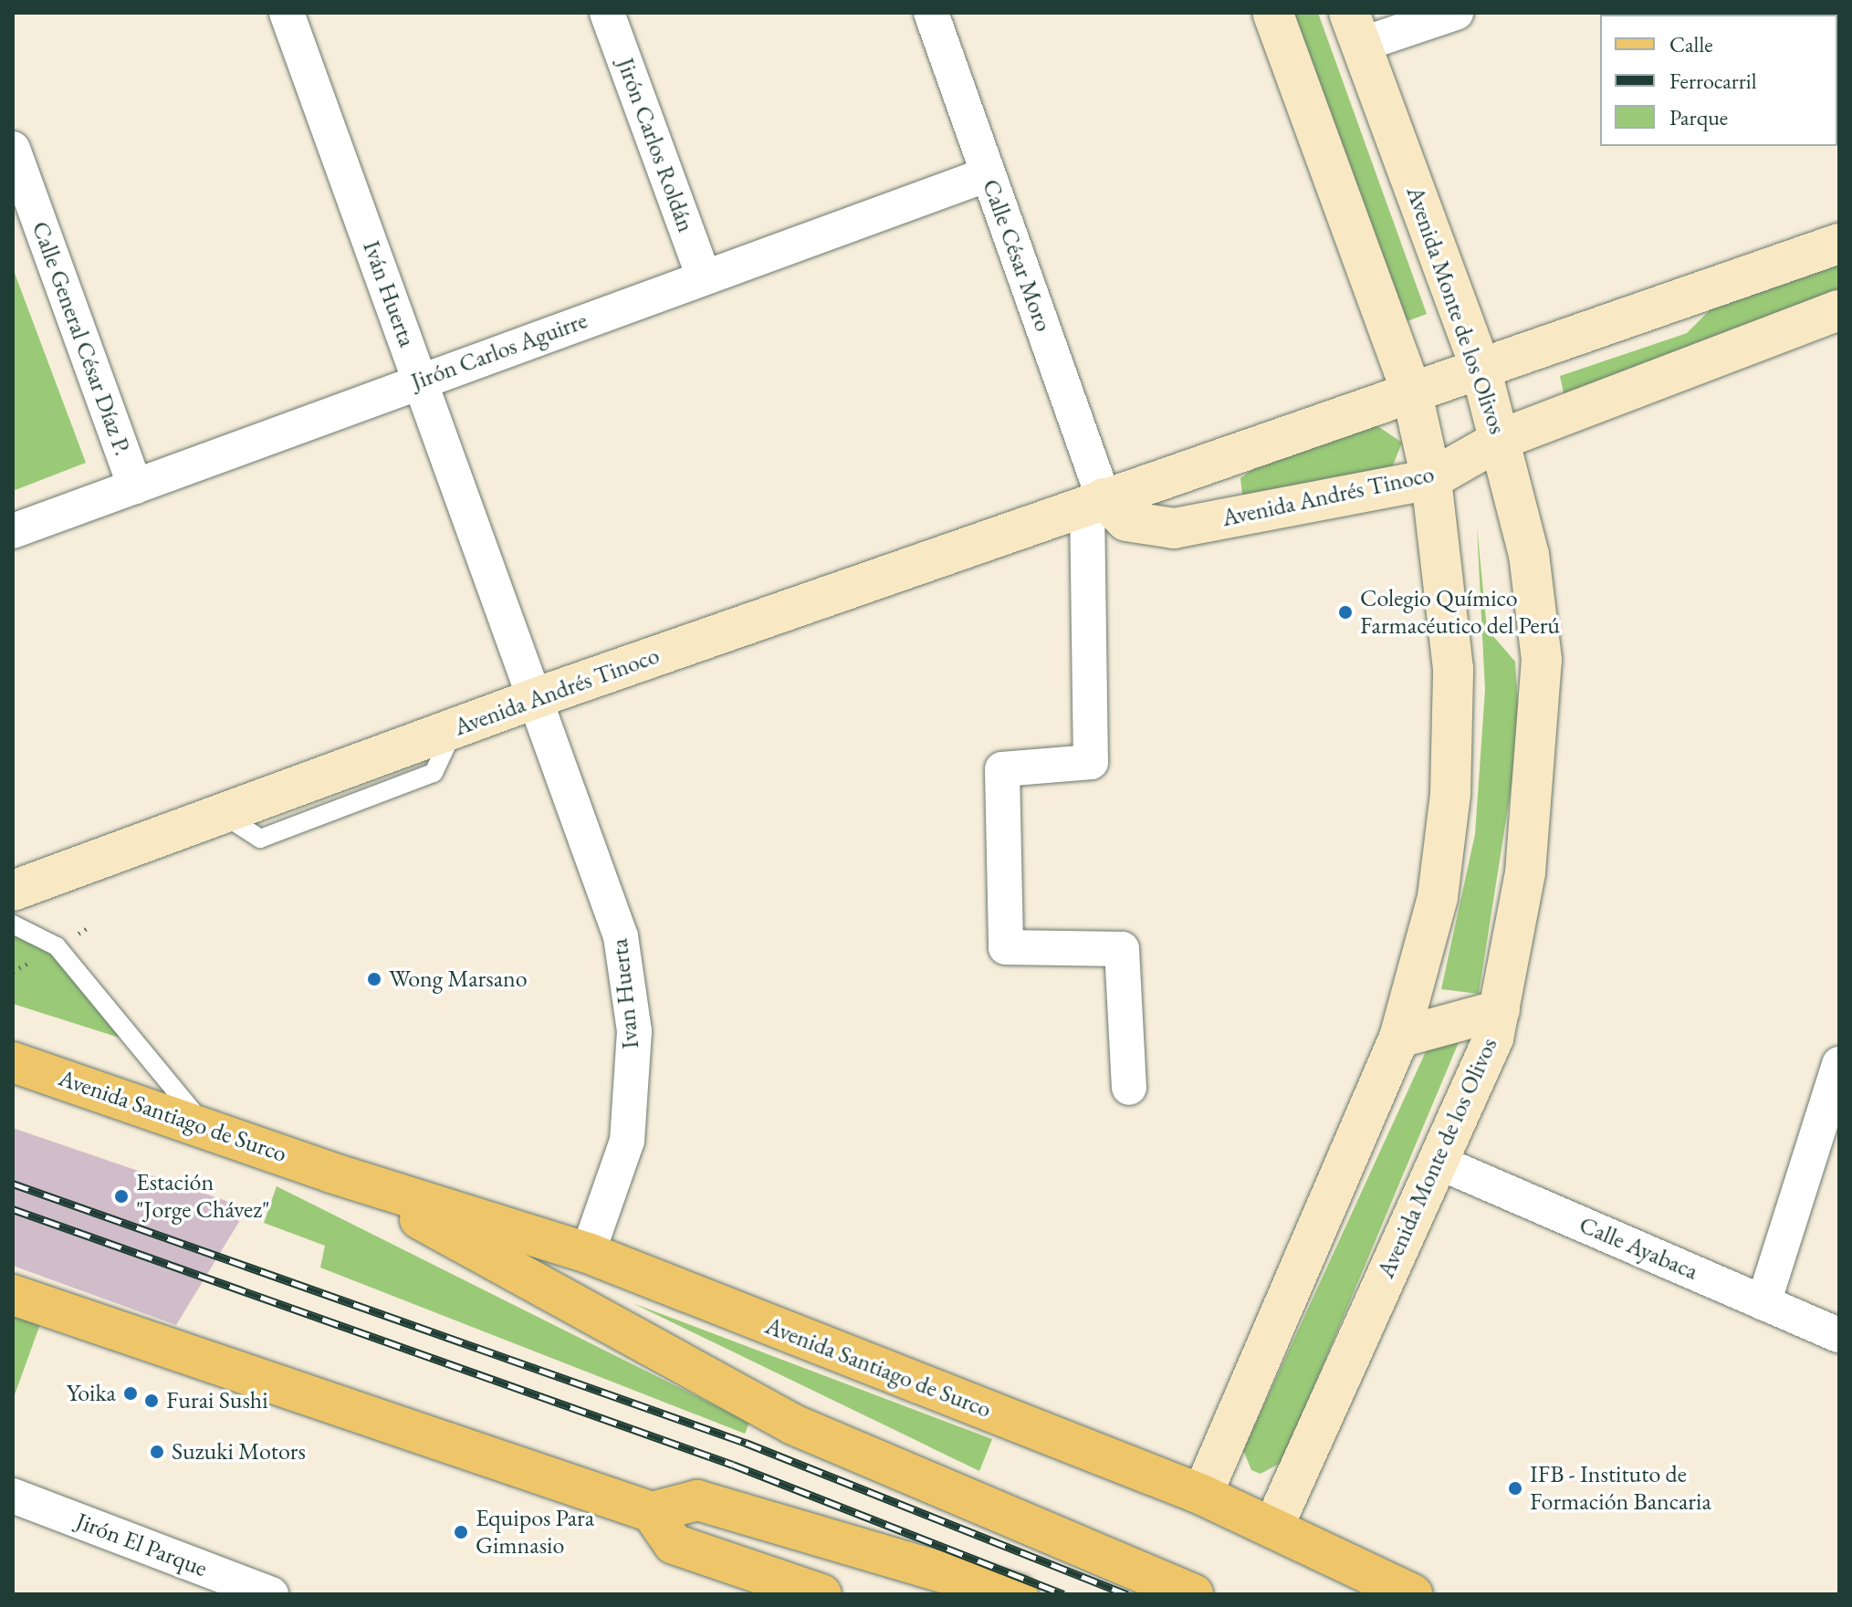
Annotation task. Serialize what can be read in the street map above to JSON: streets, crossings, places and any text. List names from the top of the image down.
{
  "streets": {
    "main road": ["Avenida Santiago de Surco"],
    "street": [
      "Jirón Carlos Roldán",
      "Calle César Moro",
      "Iván Huerta",
      "Avenida Monte de los Olivos",
      "Calle General César Díaz P.",
      "Jirón Carlos Aguirre",
      "Avenida Andrés Tinoco",
      "Ivan Huerta",
      "Calle Ayabaca",
      "Jirón El Parque"
    ]
  },
  "crossings": [
    ["Jirón Carlos Roldán", "Jirón Carlos Aguirre"],
    ["Calle César Moro", "Jirón Carlos Aguirre"],
    ["Calle César Moro", "Avenida Andrés Tinoco"],
    ["Iván Huerta", "Jirón Carlos Aguirre"],
    ["Iván Huerta", "Avenida Andrés Tinoco"],
    ["Iván Huerta", "Ivan Huerta"],
    ["Avenida Monte de los Olivos", "Avenida Andrés Tinoco"],
    ["Avenida Monte de los Olivos", "Avenida Santiago de Surco"],
    ["Avenida Monte de los Olivos", "Calle Ayabaca"],
    ["Calle General César Díaz P.", "Jirón Carlos Aguirre"],
    ["Avenida Andrés Tinoco", "Ivan Huerta"],
    ["Ivan Huerta", "Avenida Santiago de Surco"]
  ],
  "places": [
    "Colegio Químico Farmacéutico del Perú",
    "Wong Marsano",
    "Estación \"Jorge Chávez\"",
    "Yoika",
    "Furai Sushi",
    "Suzuki Motors",
    "IFB - Instituto de Formación Bancaria",
    "Equipos Para Gimnasio"
  ],
  "legend": ["Calle", "Ferrocarril", "Parque"]
}
